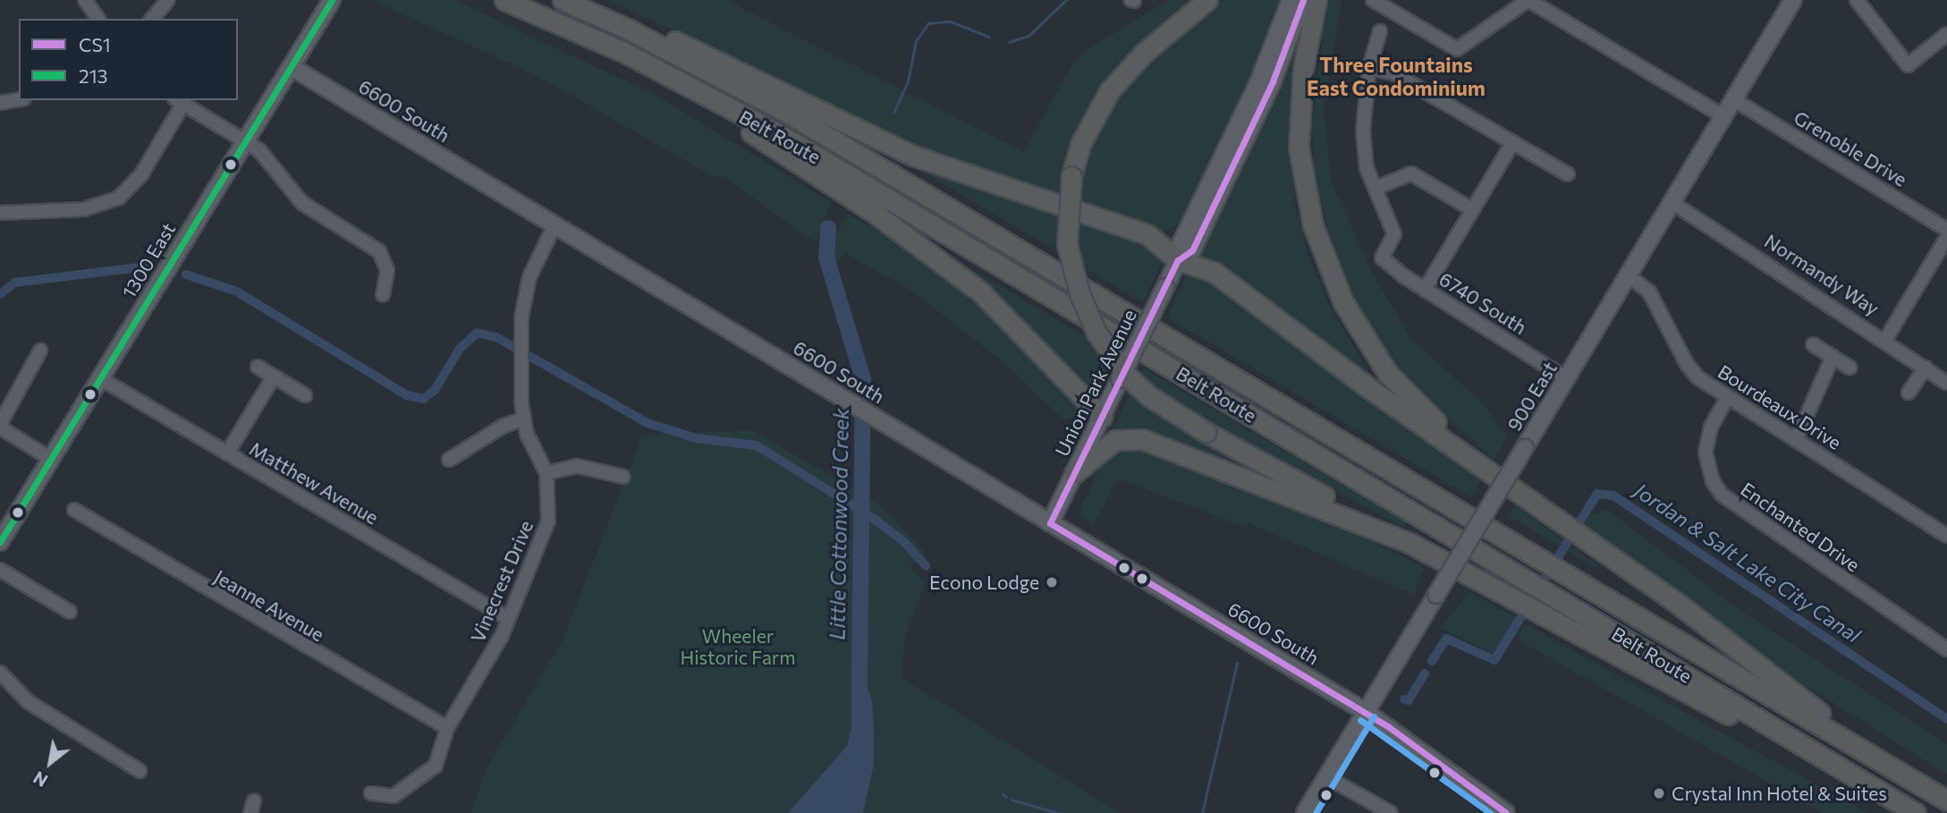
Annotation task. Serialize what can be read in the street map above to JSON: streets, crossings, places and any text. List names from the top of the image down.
{
  "streets": {
    "highway": ["Belt Route"],
    "main road": [
      "6600 South",
      "1300 East",
      "Union Park Avenue",
      "900 East"
    ],
    "street": [
      "Grenoble Drive",
      "Normandy Way",
      "6740 South",
      "Bourdeaux Drive",
      "Matthew Avenue",
      "Enchanted Drive",
      "Vinecrest Drive",
      "Jeanne Avenue"
    ]
  },
  "crossings": [
    ["6600 South", "1300 East"],
    ["6600 South", "Union Park Avenue"],
    ["6600 South", "900 East"],
    ["6600 South", "Vinecrest Drive"],
    ["Grenoble Drive", "900 East"],
    ["1300 East", "Matthew Avenue"],
    ["Normandy Way", "900 East"],
    ["6740 South", "900 East"],
    ["900 East", "Bourdeaux Drive"],
    ["Bourdeaux Drive", "Enchanted Drive"],
    ["Matthew Avenue", "Vinecrest Drive"],
    ["Vinecrest Drive", "Jeanne Avenue"]
  ],
  "districts": ["Three Fountains East Condominium"],
  "water": ["Little Cottonwood Creek", "Jordan & Salt Lake City Canal"],
  "parks": ["Wheeler Historic Farm"],
  "places": ["Econo Lodge", "Crystal Inn Hotel & Suites"],
  "lines": ["transit line CS1", "transit line 213"],
  "legend": ["CS1", "213"],
  "north": "bottom left"
}
